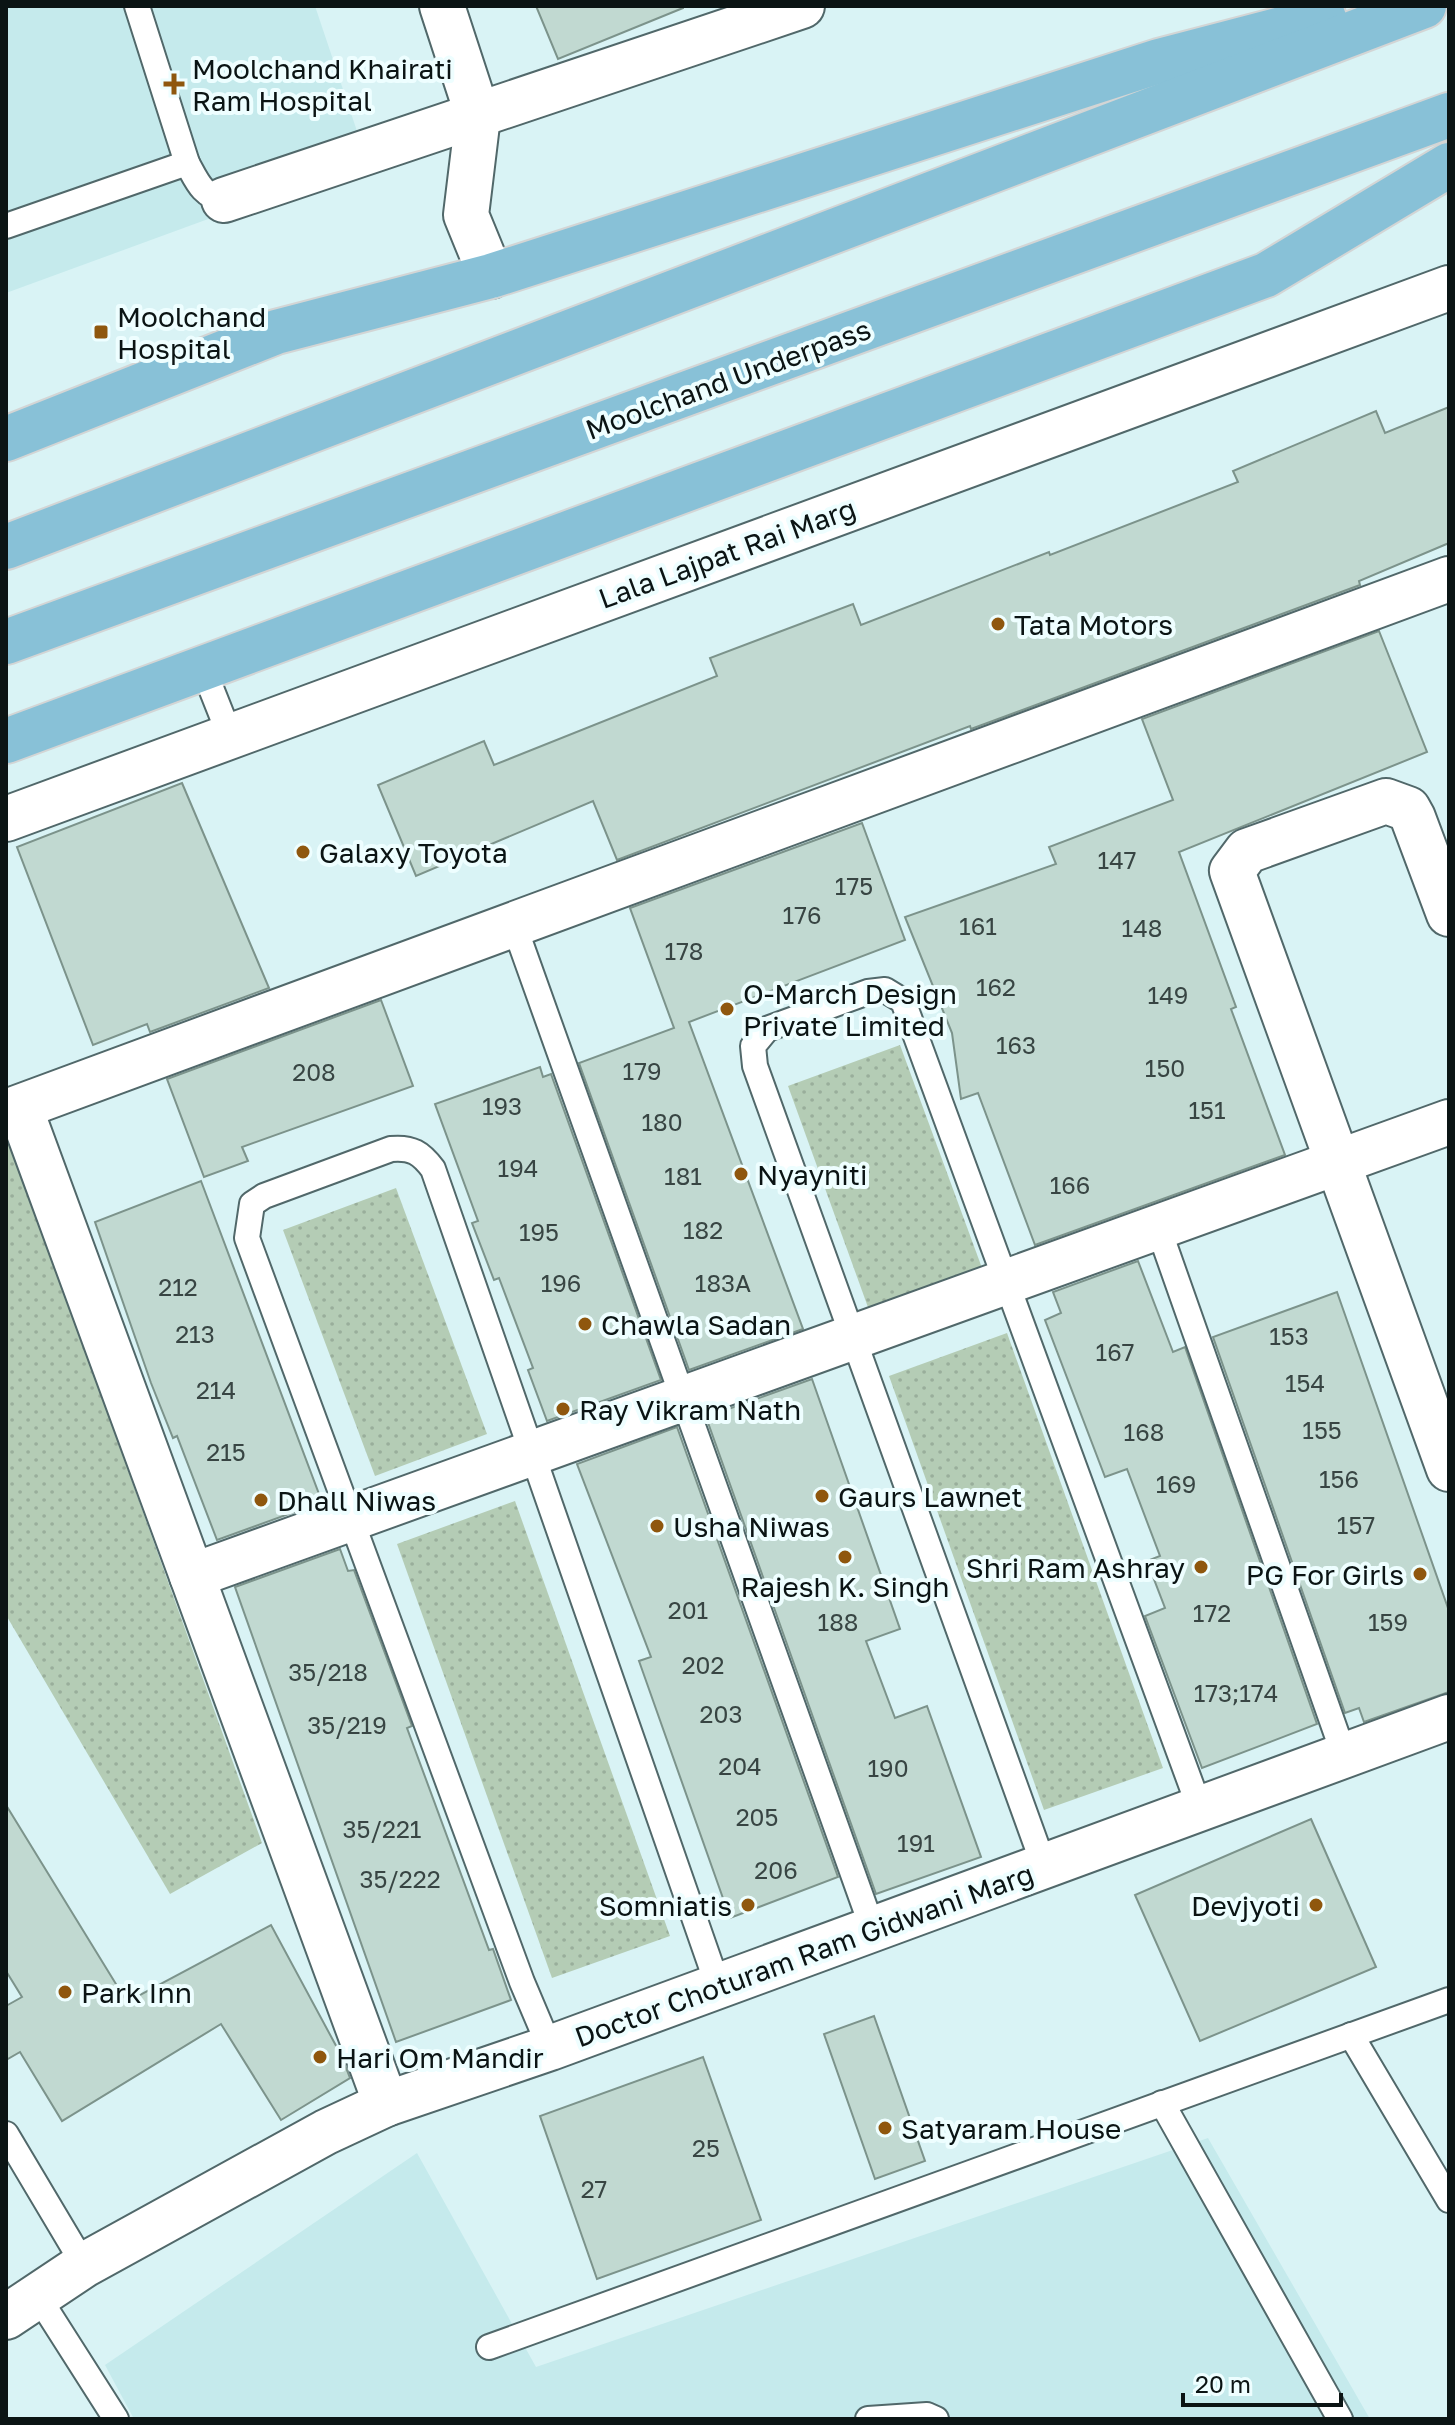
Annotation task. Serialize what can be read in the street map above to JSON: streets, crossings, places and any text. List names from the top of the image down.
{
  "streets": {
    "main road": ["Moolchand Underpass"],
    "street": ["Lala Lajpat Rai Marg", "Doctor Choturam Ram Gidwani Marg"]
  },
  "places": {
    "health": ["Moolchand Khairati Ram Hospital"],
    "transit": ["Moolchand Hospital"],
    "other": [
      "Tata Motors",
      "Galaxy Toyota",
      "O-March Design Private Limited",
      "Nyayniti",
      "Chawla Sadan",
      "Ray Vikram Nath",
      "Gaurs Lawnet",
      "Dhall Niwas",
      "Usha Niwas",
      "Rajesh K. Singh",
      "Shri Ram Ashray",
      "PG For Girls",
      "Somniatis",
      "Devjyoti",
      "Park Inn",
      "Hari Om Mandir",
      "Satyaram House"
    ]
  },
  "house_numbers": [
    "147",
    "175",
    "176",
    "161",
    "148",
    "178",
    "162",
    "149",
    "163",
    "150",
    "179",
    "208",
    "193",
    "151",
    "180",
    "194",
    "181",
    "166",
    "182",
    "195",
    "196",
    "183A",
    "212",
    "213",
    "153",
    "167",
    "154",
    "214",
    "155",
    "168",
    "215",
    "156",
    "169",
    "157",
    "201",
    "172",
    "188",
    "159",
    "202",
    "35/218",
    "173;174",
    "203",
    "35/219",
    "204",
    "190",
    "205",
    "35/221",
    "191",
    "206",
    "35/222",
    "25",
    "27"
  ],
  "scale_bar": "20 m"
}
